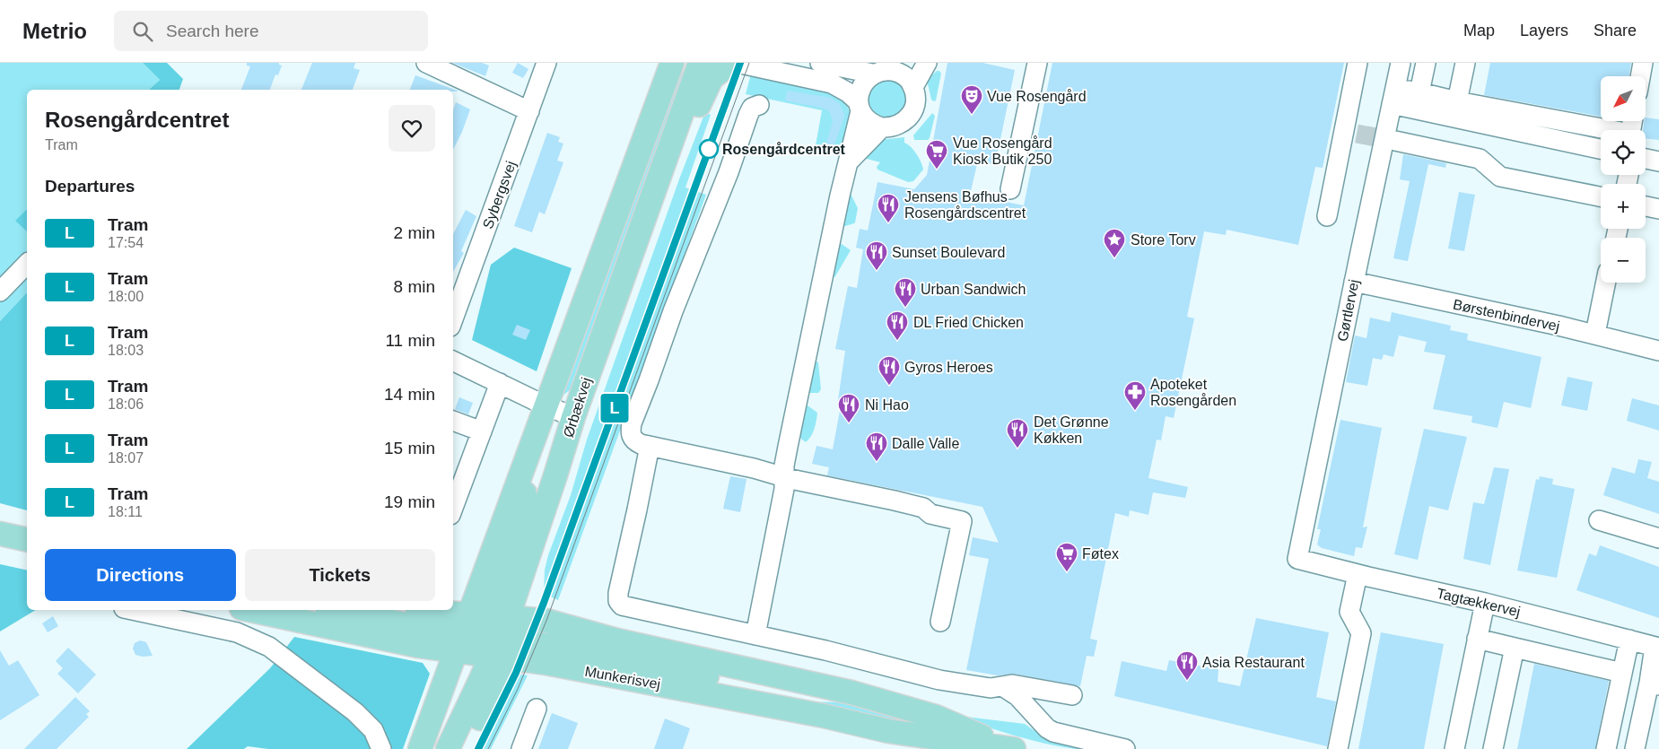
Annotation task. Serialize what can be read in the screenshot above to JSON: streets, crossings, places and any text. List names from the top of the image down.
{
  "streets": {
    "main road": ["Ørbækvej", "Munkerisvej"],
    "street": [
      "Sybergsvej",
      "Gørtlervej",
      "Børstenbindervej",
      "Tagtækkervej"
    ]
  },
  "crossings": [
    ["Gørtlervej", "Børstenbindervej"],
    ["Gørtlervej", "Tagtækkervej"],
    ["Ørbækvej", "Munkerisvej"]
  ],
  "places": {
    "theatre": ["Vue Rosengård"],
    "other": ["Rosengårdcentret"],
    "supermarket": ["Vue Rosengård Kiosk Butik 250", "Føtex"],
    "restaurant": [
      "Jensens Bøfhus Rosengårdscentret",
      "Sunset Boulevard",
      "Urban Sandwich",
      "DL Fried Chicken",
      "Gyros Heroes",
      "Ni Hao",
      "Det Grønne Køkken",
      "Dalle Valle",
      "Asia Restaurant"
    ],
    "place": ["Store Torv"],
    "pharmacy": ["Apoteket Rosengården"]
  },
  "lines": ["tram line L"],
  "north": "bottom left",
  "page": {
    "header": "Metrio",
    "search": "Search here",
    "nav": ["Map", "Layers", "Share"],
    "on_map": "L",
    "map_buttons": ["+", "−"],
    "heading": [
      ["Rosengårdcentret", "Tram"],
      "Departures"
    ],
    "list": [
      {
        "mark": "L",
        "name": "Tram",
        "note": "17:54",
        "value": "2 min"
      },
      {
        "mark": "L",
        "name": "Tram",
        "note": "18:00",
        "value": "8 min"
      },
      {
        "mark": "L",
        "name": "Tram",
        "note": "18:03",
        "value": "11 min"
      },
      {
        "mark": "L",
        "name": "Tram",
        "note": "18:06",
        "value": "14 min"
      },
      {
        "mark": "L",
        "name": "Tram",
        "note": "18:07",
        "value": "15 min"
      },
      {
        "mark": "L",
        "name": "Tram",
        "note": "18:11",
        "value": "19 min"
      }
    ],
    "buttons": ["Directions", "Tickets"]
  }
}
